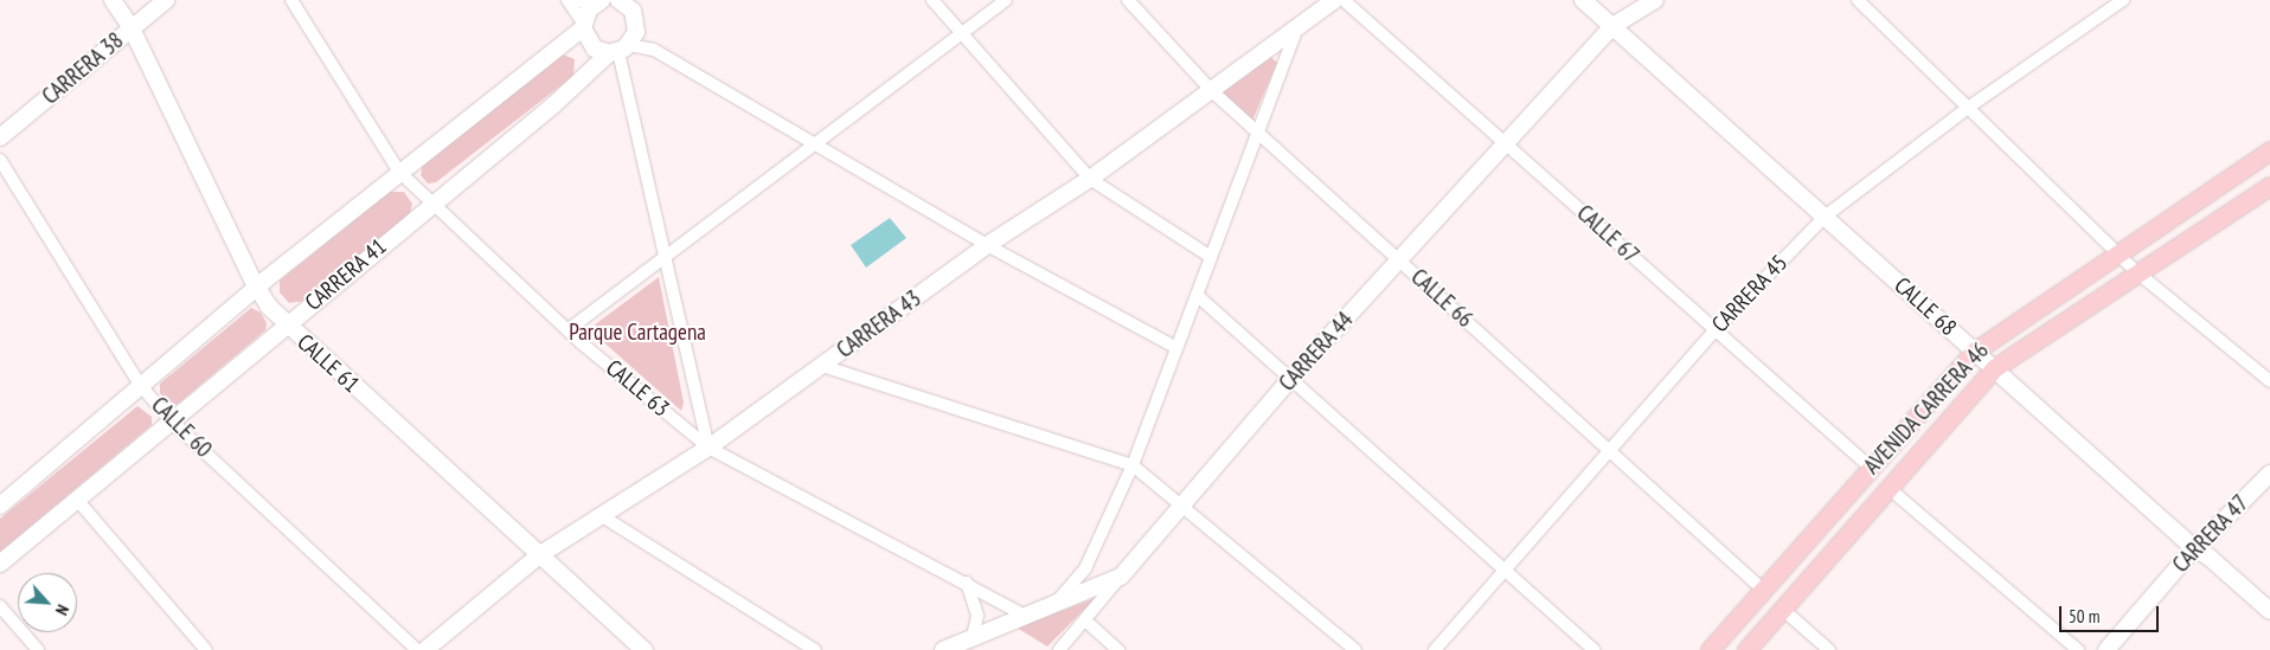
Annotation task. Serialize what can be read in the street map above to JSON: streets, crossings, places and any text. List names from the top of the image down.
{
  "streets": {
    "main road": ["AVENIDA CARRERA 46"],
    "street": [
      "CARRERA 38",
      "CALLE 67",
      "CARRERA 41",
      "CARRERA 45",
      "CALLE 66",
      "CALLE 68",
      "CARRERA 43",
      "CARRERA 44",
      "CALLE 61",
      "CALLE 63",
      "CALLE 60",
      "CARRERA 47"
    ]
  },
  "crossings": [
    ["CARRERA 38", "CALLE 61"],
    ["CALLE 67", "CARRERA 45"],
    ["CALLE 67", "CARRERA 44"],
    ["CALLE 67", "AVENIDA CARRERA 46"],
    ["CARRERA 41", "CALLE 61"],
    ["CARRERA 41", "CALLE 63"],
    ["CARRERA 41", "CALLE 60"],
    ["CARRERA 45", "CALLE 66"],
    ["CARRERA 45", "CALLE 68"],
    ["CALLE 66", "CARRERA 43"],
    ["CALLE 66", "CARRERA 44"],
    ["CALLE 66", "AVENIDA CARRERA 46"],
    ["CALLE 68", "CARRERA 44"],
    ["CALLE 68", "AVENIDA CARRERA 46"],
    ["CALLE 68", "CARRERA 47"],
    ["CARRERA 43", "CALLE 61"],
    ["CARRERA 43", "CALLE 63"],
    ["CARRERA 44", "CALLE 63"]
  ],
  "parks": ["Parque Cartagena"],
  "scale_bar": "50 m",
  "north": "bottom right"
}
